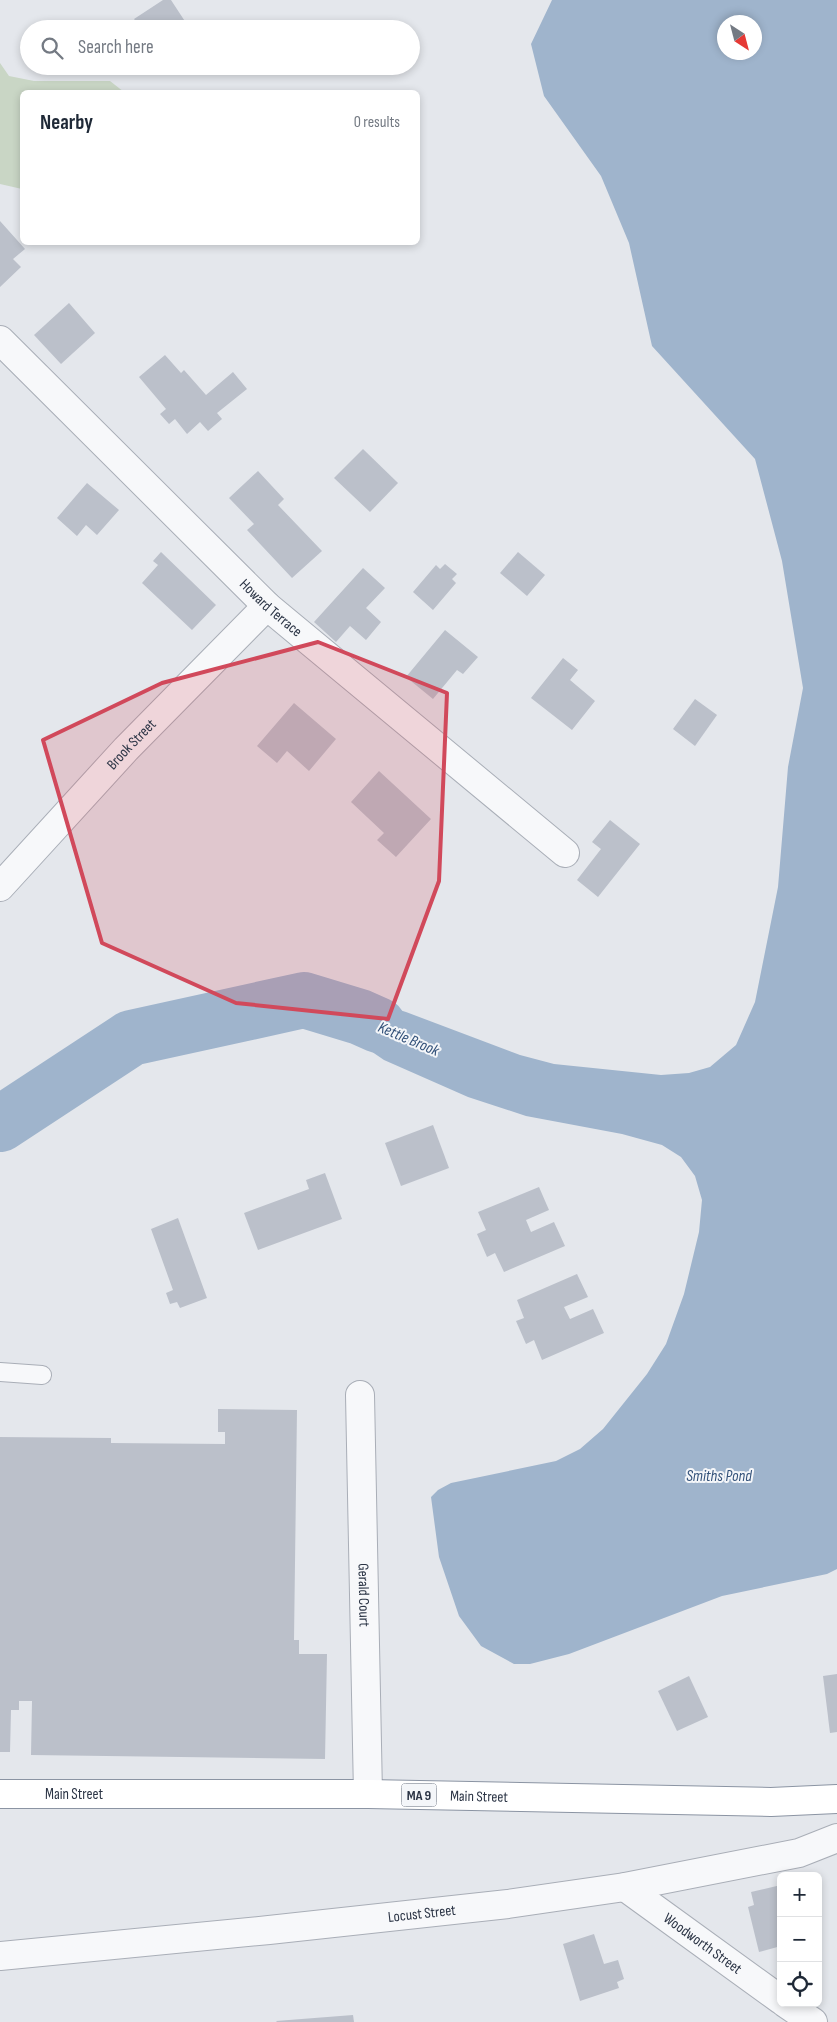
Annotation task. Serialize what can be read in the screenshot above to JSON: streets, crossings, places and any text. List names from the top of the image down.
{
  "streets": {
    "highway": ["Main Street", "MA 9"],
    "street": [
      "Howard Terrace",
      "Brook Street",
      "Gerald Court",
      "Locust Street",
      "Woodworth Street"
    ]
  },
  "crossings": [
    ["Howard Terrace", "Brook Street"],
    ["Gerald Court", "Main Street"],
    ["Locust Street", "Woodworth Street"]
  ],
  "water": ["Kettle Brook", "Smiths Pond"],
  "north": "bottom right",
  "page": {
    "search": "Search here",
    "heading": ["Nearby", "0 results"],
    "map_buttons": ["+", "−"]
  }
}
